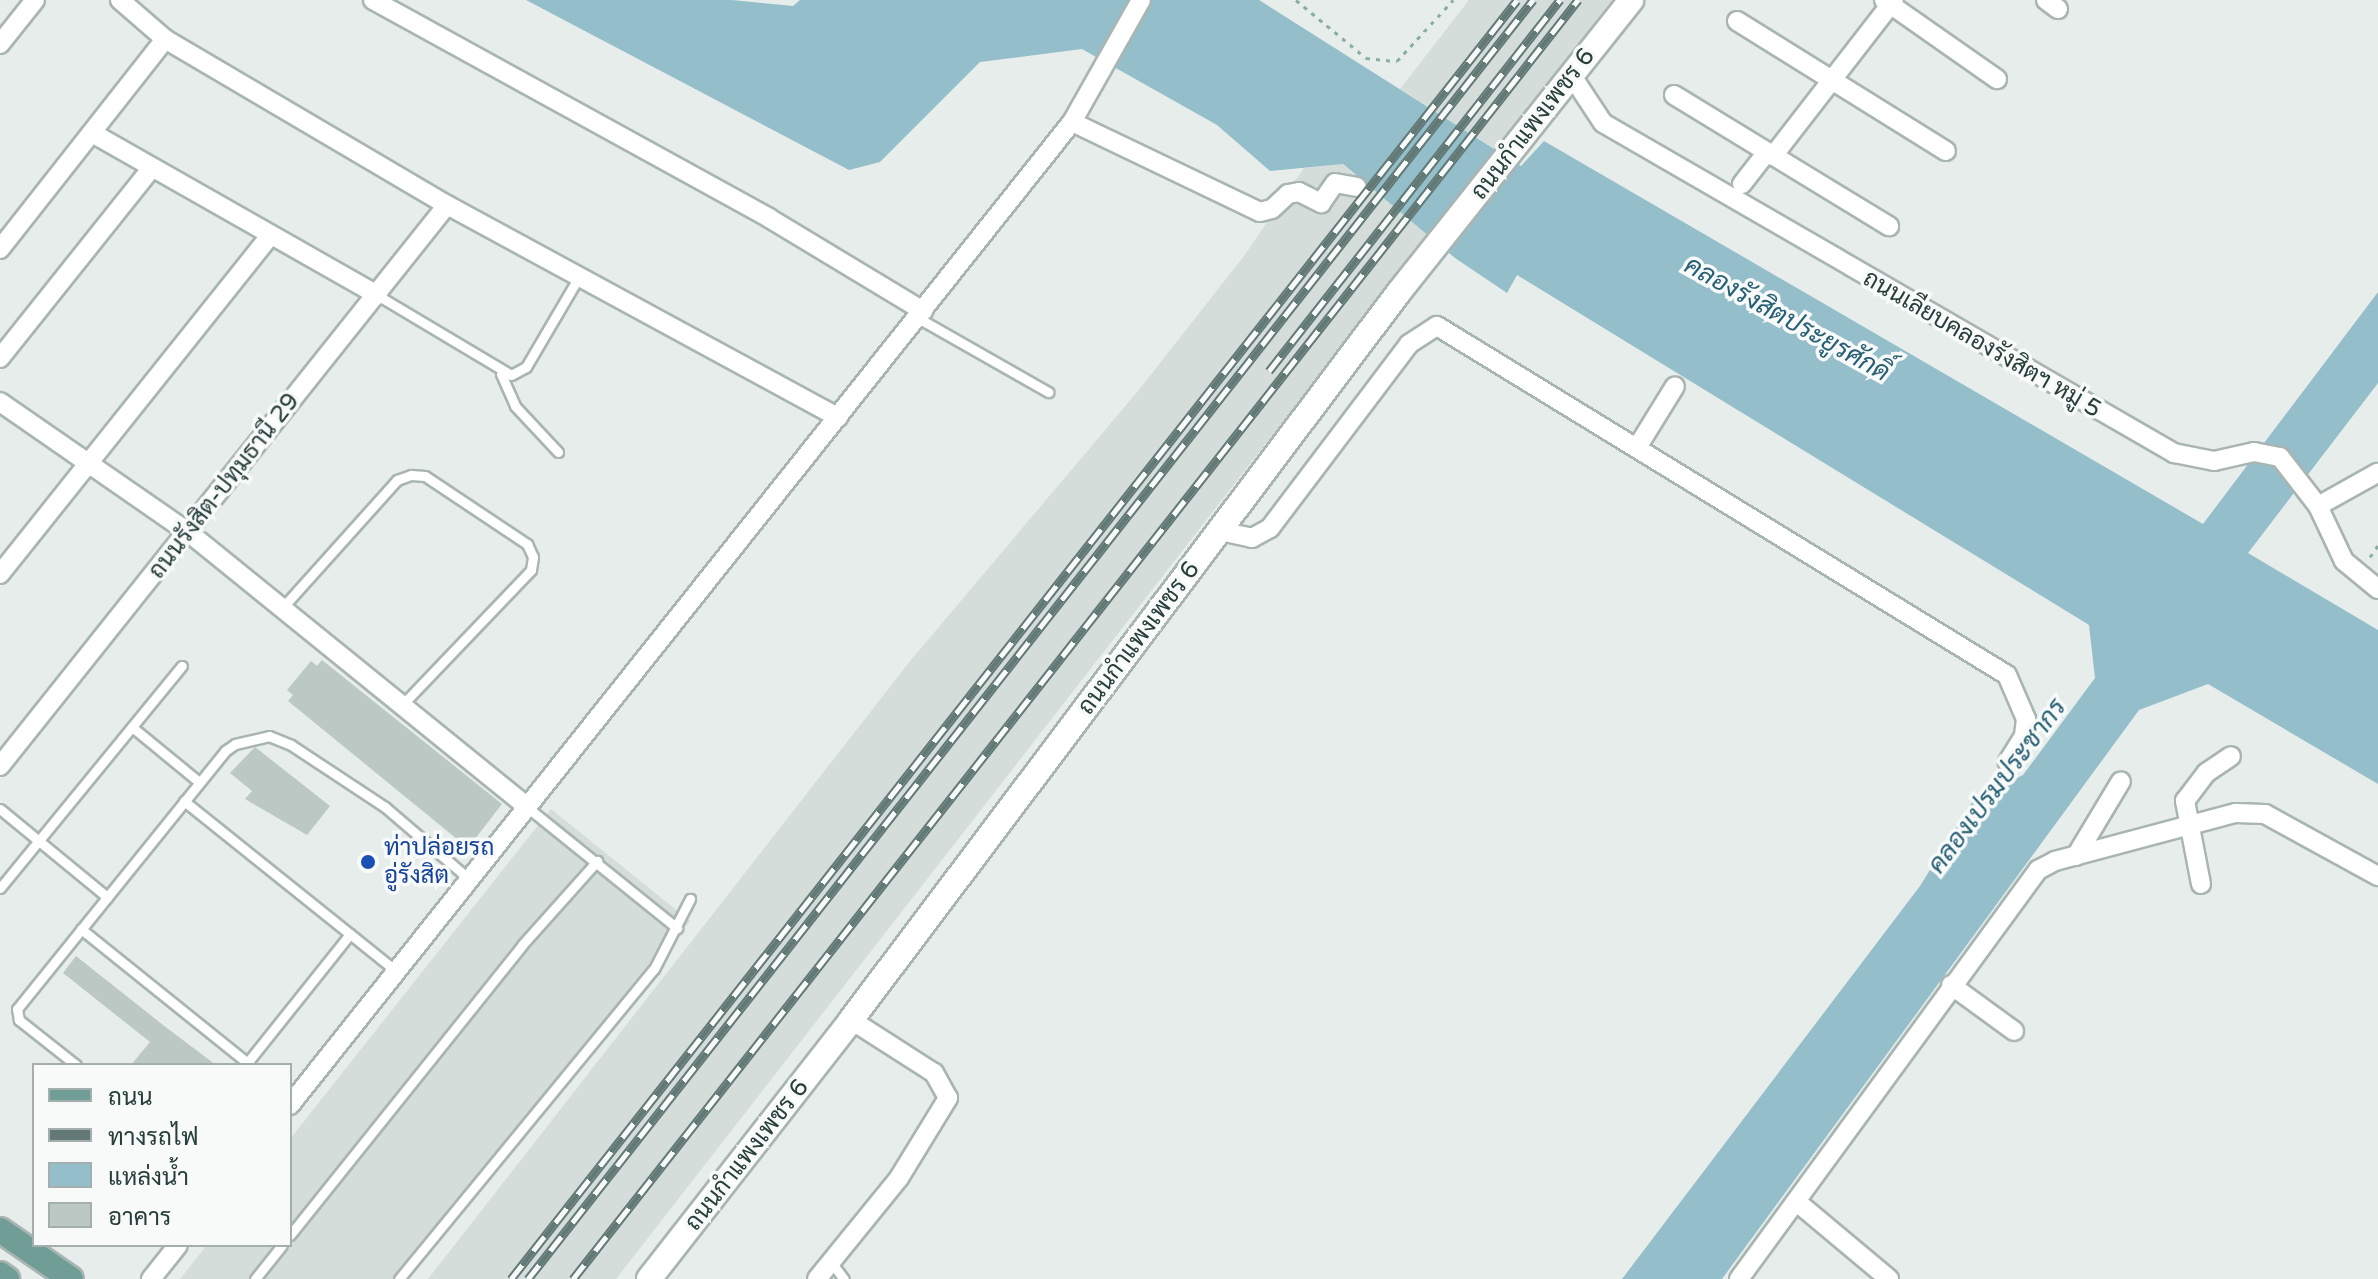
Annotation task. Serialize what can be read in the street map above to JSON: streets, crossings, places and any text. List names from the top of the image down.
{
  "streets": {
    "main road": ["ถนนกำแพงเพชร 6"],
    "street": ["ถนนเลียบคลองรังสิตฯ หมู่ 5", "ถนนรังสิต-ปทุมธานี 29"]
  },
  "crossings": [
    ["ถนนกำแพงเพชร 6", "ถนนเลียบคลองรังสิตฯ หมู่ 5"]
  ],
  "water": ["คลองรังสิตประยูรศักดิ์", "คลองเปรมประชากร"],
  "places": ["ท่าปล่อยรถ อู่รังสิต"],
  "legend": [
    "ถนน",
    "ทางรถไฟ",
    "แหล่งน้ำ",
    "อาคาร"
  ]
}
